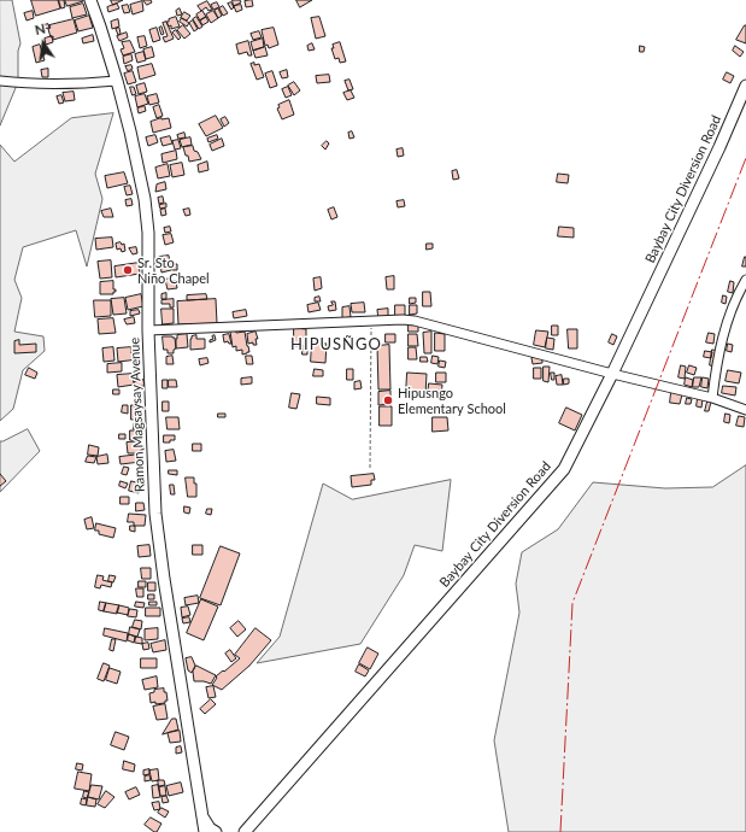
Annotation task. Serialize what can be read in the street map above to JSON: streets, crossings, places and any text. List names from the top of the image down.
{
  "streets": {
    "main road": ["Baybay City Diversion Road", "Ramon Magsaysay Avenue"]
  },
  "districts": ["HIPUSÑGO"],
  "places": ["Sr. Sto Niño Chapel", "Hipusngo Elementary School"],
  "north": "top"
}
